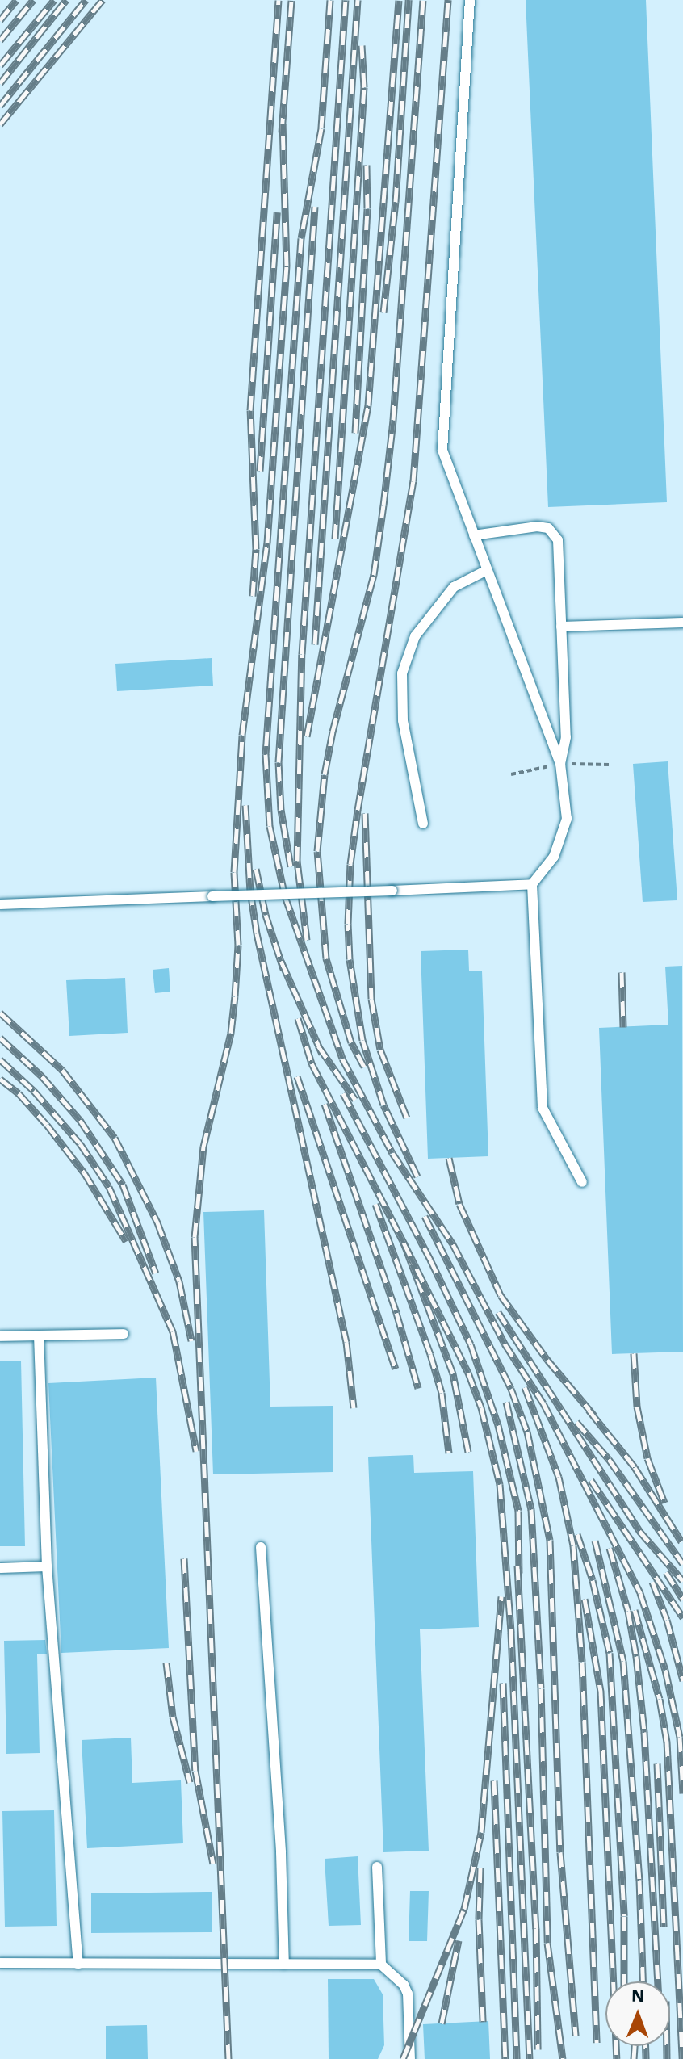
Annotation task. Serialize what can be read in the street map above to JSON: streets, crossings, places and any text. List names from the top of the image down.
{
  "north": "top"
}
